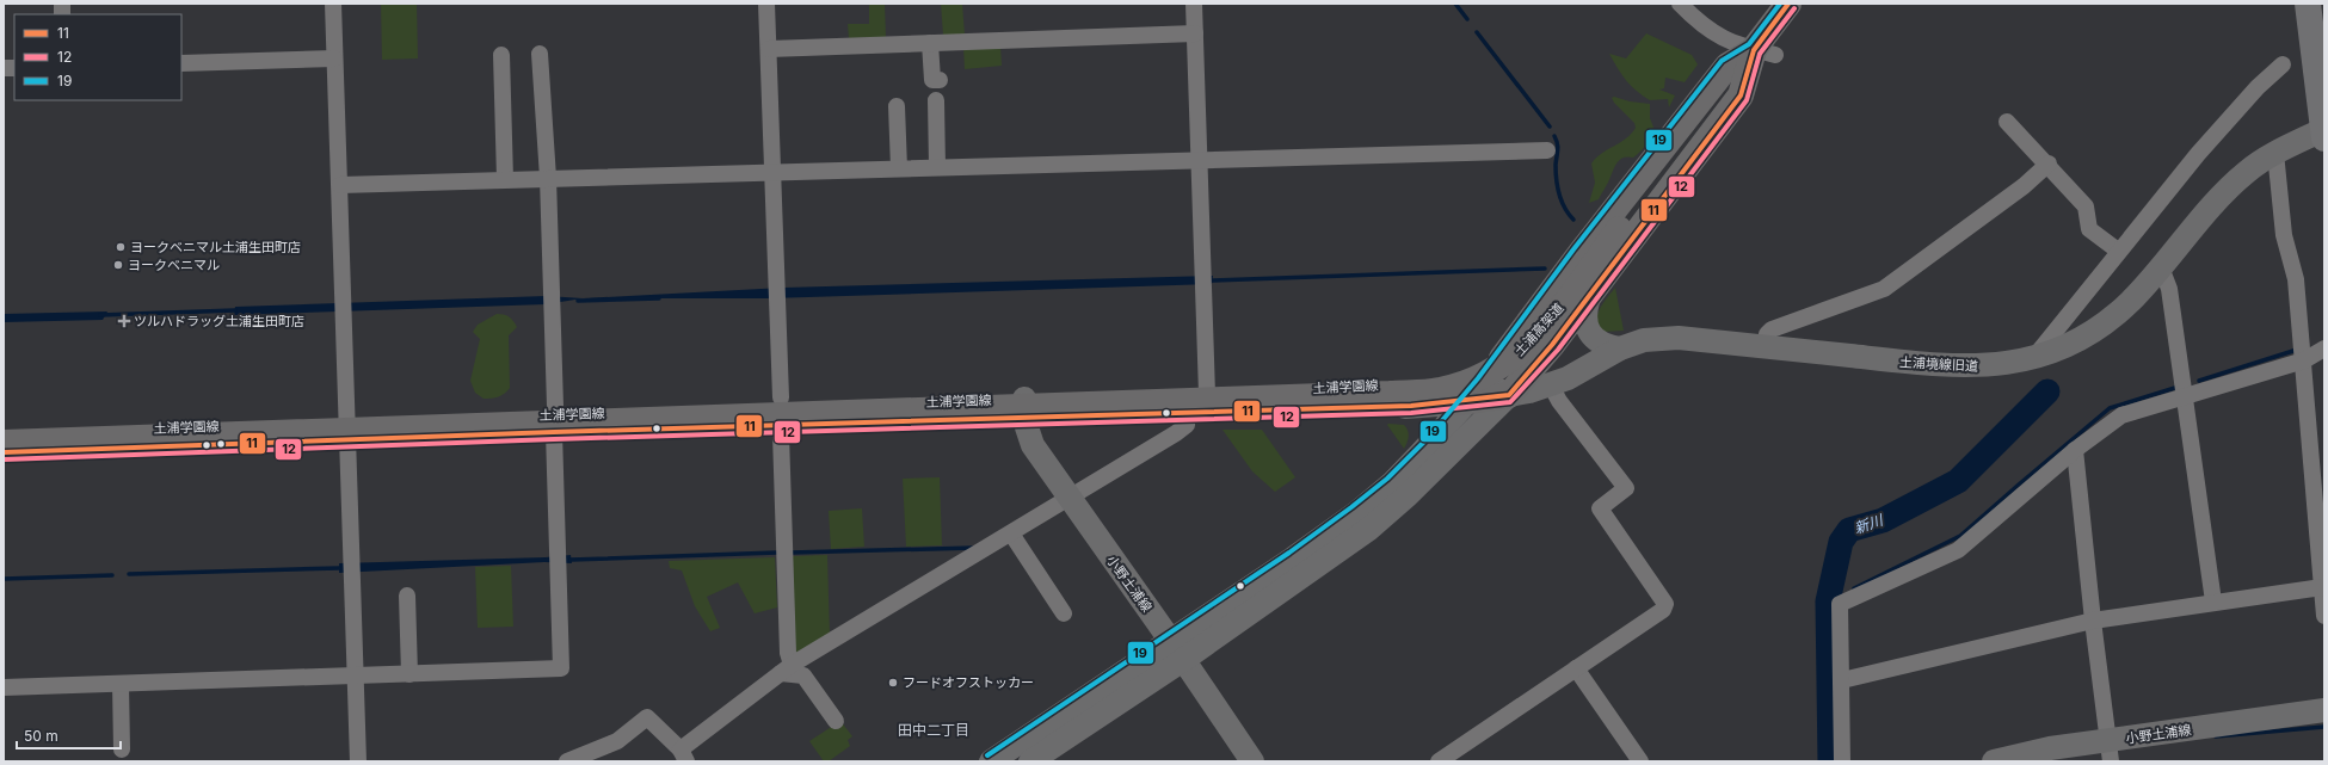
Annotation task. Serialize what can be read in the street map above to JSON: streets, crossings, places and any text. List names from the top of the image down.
{
  "streets": {
    "main road": ["土浦高架道", "土浦学園線"],
    "street": ["土浦境線旧道", "小野土浦線"]
  },
  "crossings": [
    ["土浦境線旧道", "土浦学園線"],
    ["土浦学園線", "小野土浦線"]
  ],
  "districts": ["田中二丁目"],
  "water": ["新川"],
  "places": {
    "other": ["ヨークベニマル土浦生田町店", "ヨークベニマル", "フードオフストッカー"],
    "health": ["ツルハドラッグ土浦生田町店"]
  },
  "lines": ["transit line 11", "transit line 19", "transit line 12"],
  "legend": ["11", "12", "19"],
  "scale_bar": "50 m"
}
